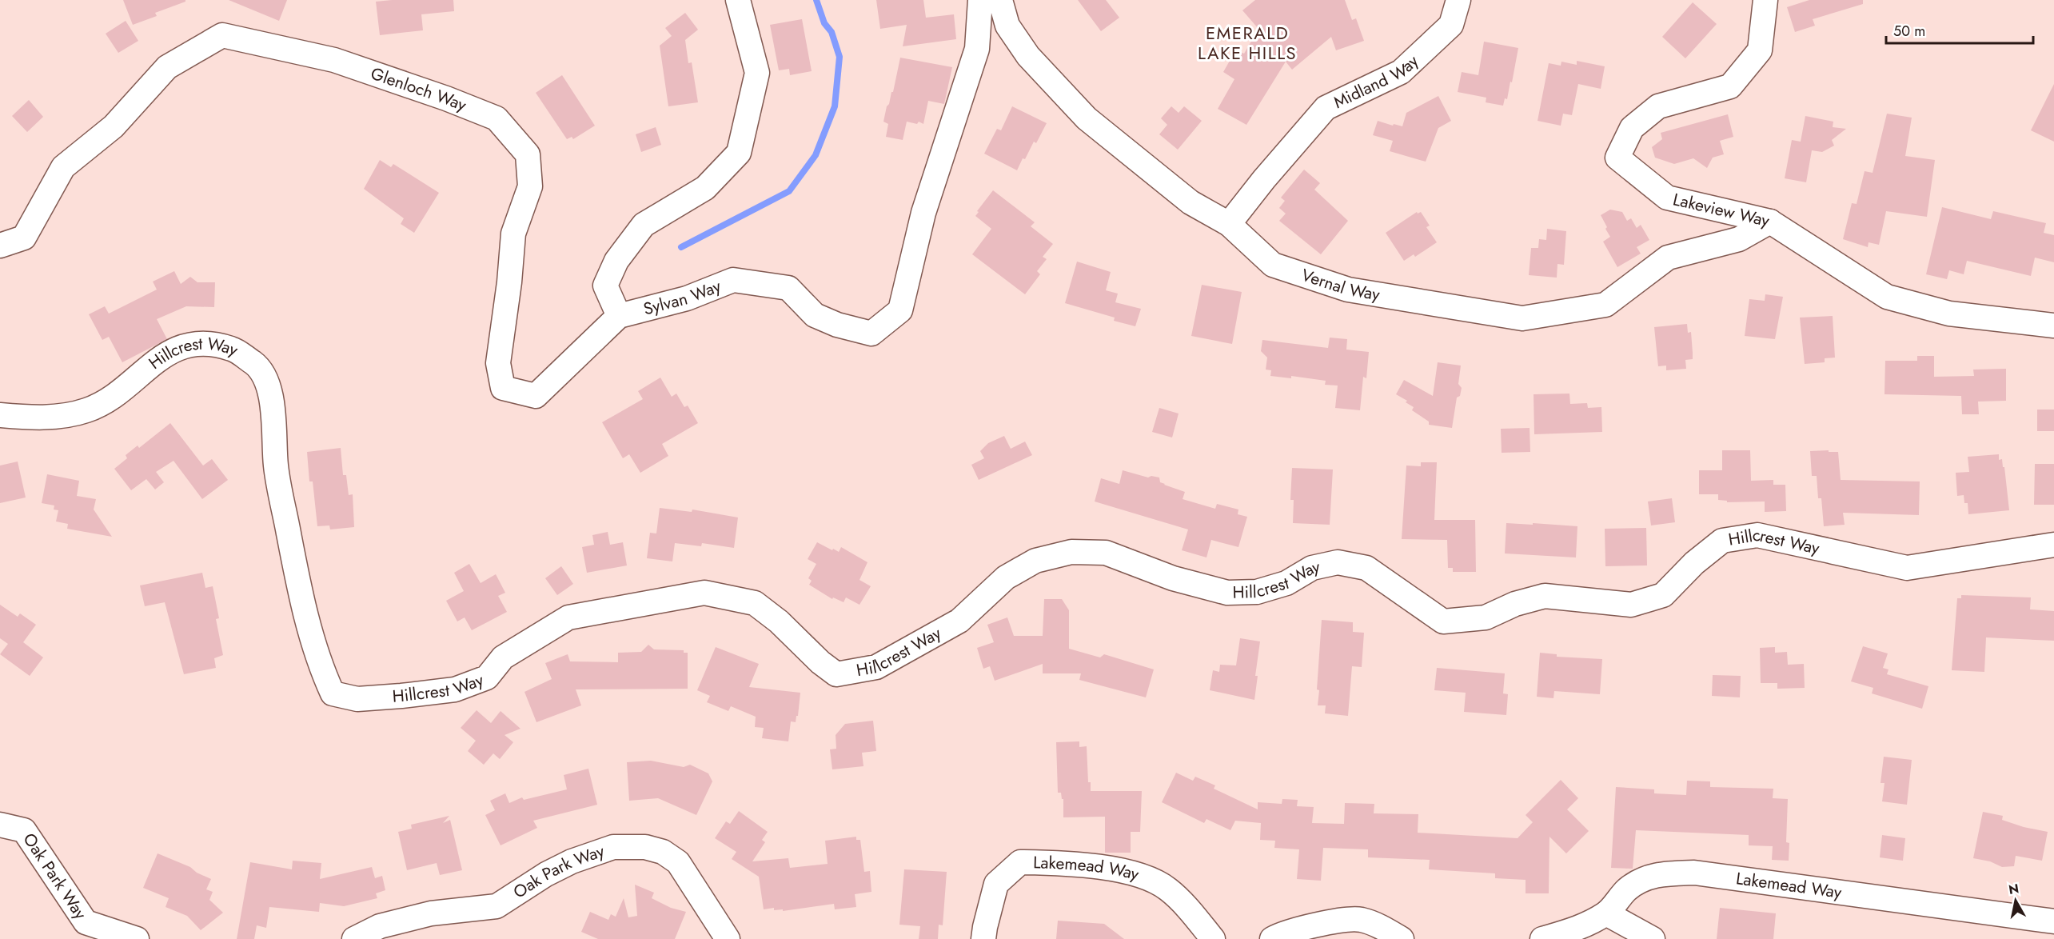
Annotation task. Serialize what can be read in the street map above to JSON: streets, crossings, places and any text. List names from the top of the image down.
{
  "streets": {
    "street": [
      "Midland Way",
      "Glenloch Way",
      "Lakeview Way",
      "Vernal Way",
      "Sylvan Way",
      "Hillcrest Way",
      "Lakemead Way",
      "Oak Park Way"
    ]
  },
  "crossings": [
    ["Midland Way", "Vernal Way"],
    ["Glenloch Way", "Sylvan Way"],
    ["Lakeview Way", "Vernal Way"]
  ],
  "districts": ["EMERALD LAKE HILLS"],
  "scale_bar": "50 m",
  "north": "top"
}
